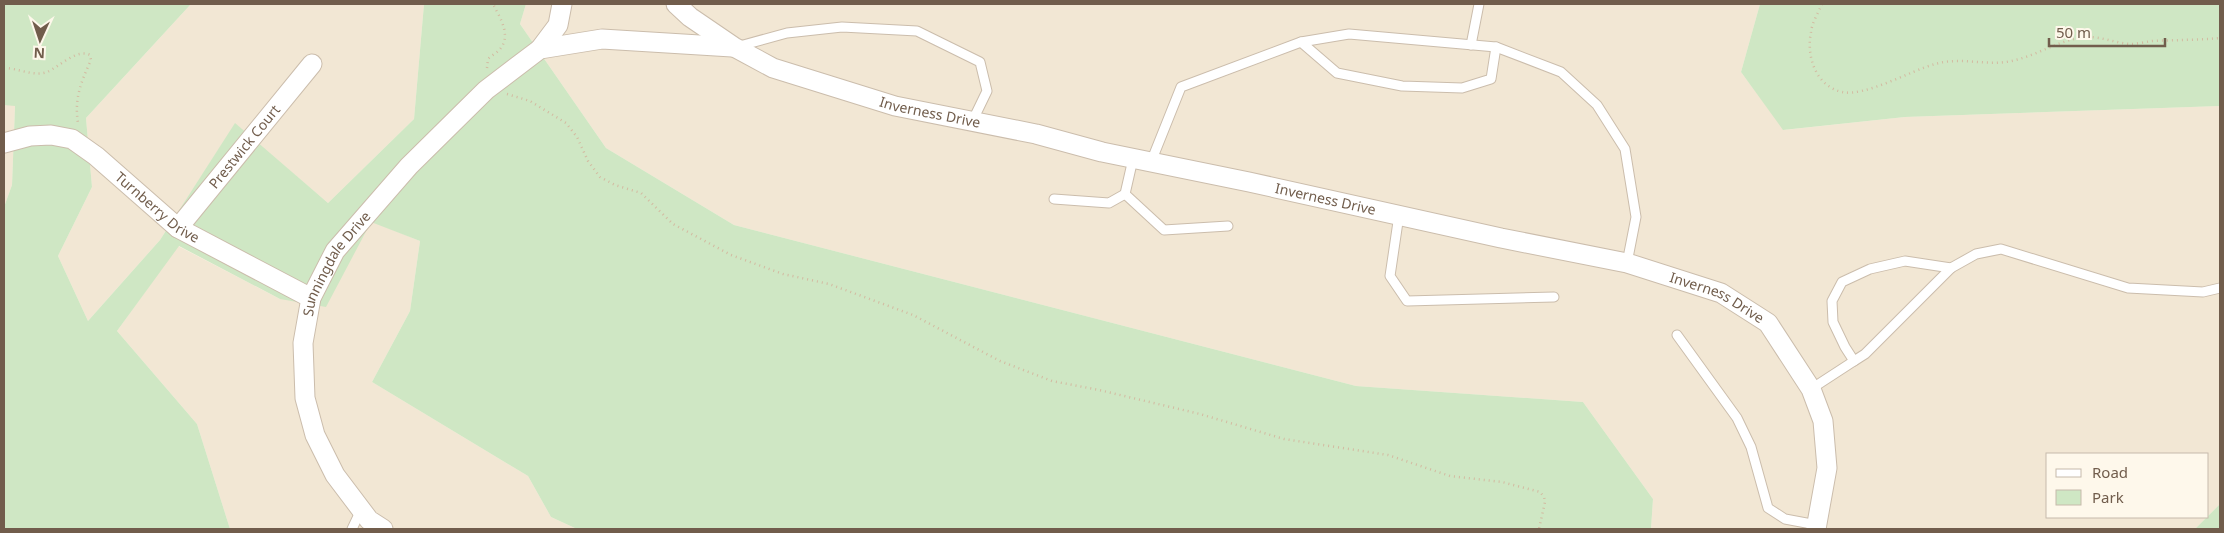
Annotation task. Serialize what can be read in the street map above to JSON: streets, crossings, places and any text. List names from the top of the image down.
{
  "streets": {
    "street": [
      "Inverness Drive",
      "Prestwick Court",
      "Turnberry Drive",
      "Sunningdale Drive"
    ]
  },
  "crossings": [
    ["Inverness Drive", "Sunningdale Drive"],
    ["Prestwick Court", "Turnberry Drive"],
    ["Turnberry Drive", "Sunningdale Drive"]
  ],
  "legend": ["Road", "Park"],
  "scale_bar": "50 m",
  "north": "bottom"
}
